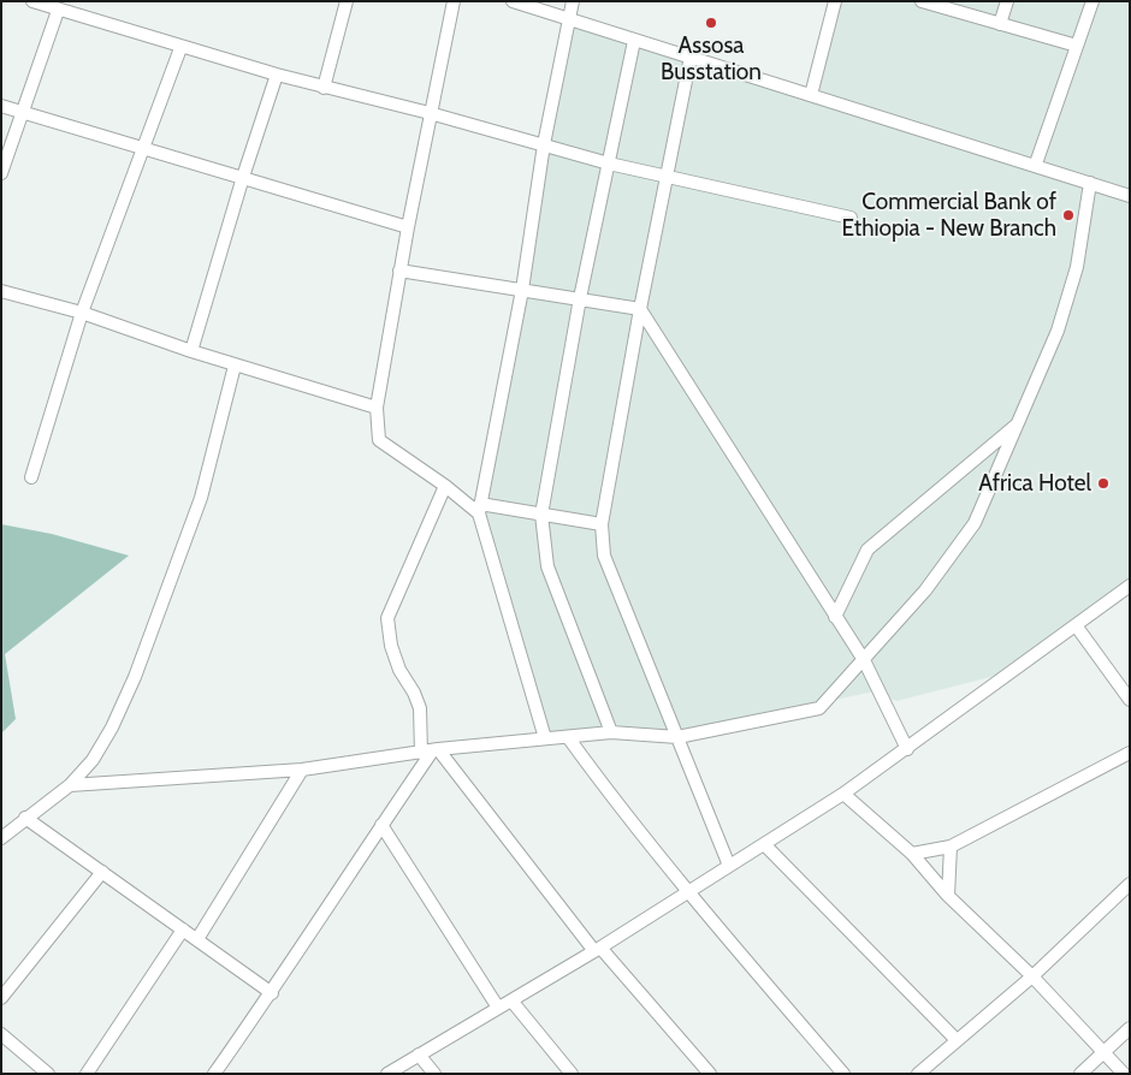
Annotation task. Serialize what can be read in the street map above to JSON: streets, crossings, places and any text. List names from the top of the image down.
{
  "places": ["Assosa Busstation", "Commercial Bank of Ethiopia - New Branch", "Africa Hotel"]
}
